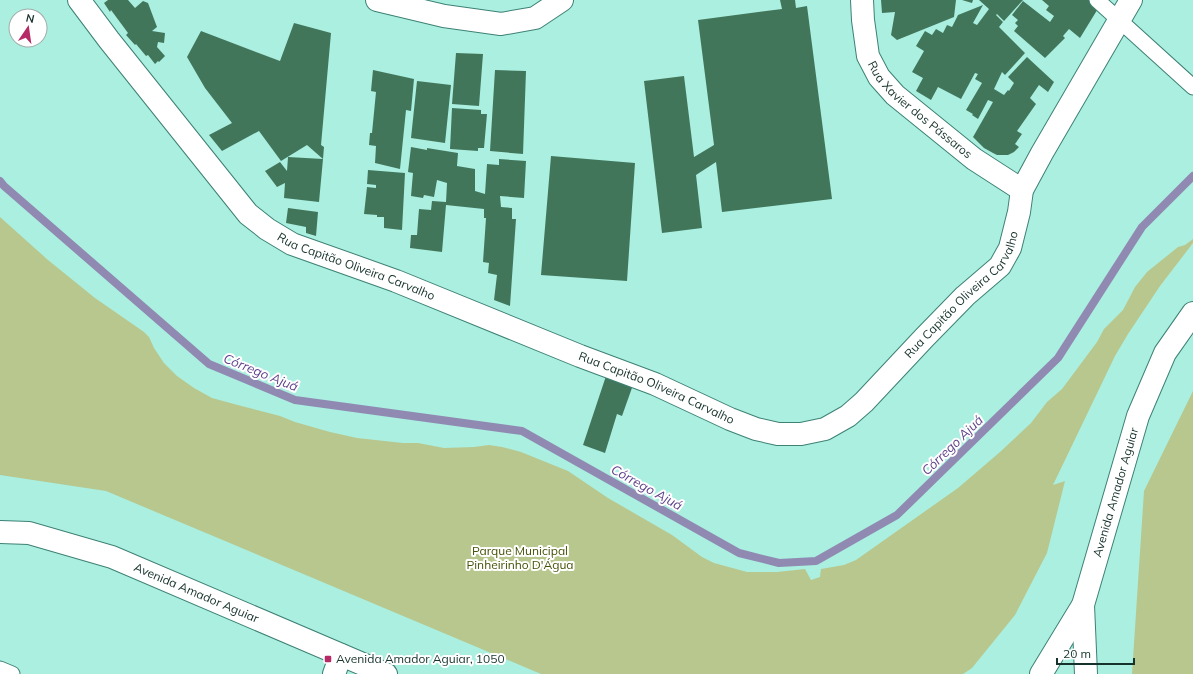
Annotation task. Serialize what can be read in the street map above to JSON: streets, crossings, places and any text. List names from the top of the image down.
{
  "streets": {
    "street": ["Rua Xavier dos Pássaros", "Rua Capitão Oliveira Carvalho", "Avenida Amador Aguiar"]
  },
  "crossings": [
    ["Rua Xavier dos Pássaros", "Rua Capitão Oliveira Carvalho"]
  ],
  "water": ["Córrego Ajuá"],
  "parks": ["Parque Municipal Pinheirinho D'Água"],
  "places": {
    "transit": ["Avenida Amador Aguiar, 1050"]
  },
  "scale_bar": "20 m",
  "north": "top"
}
